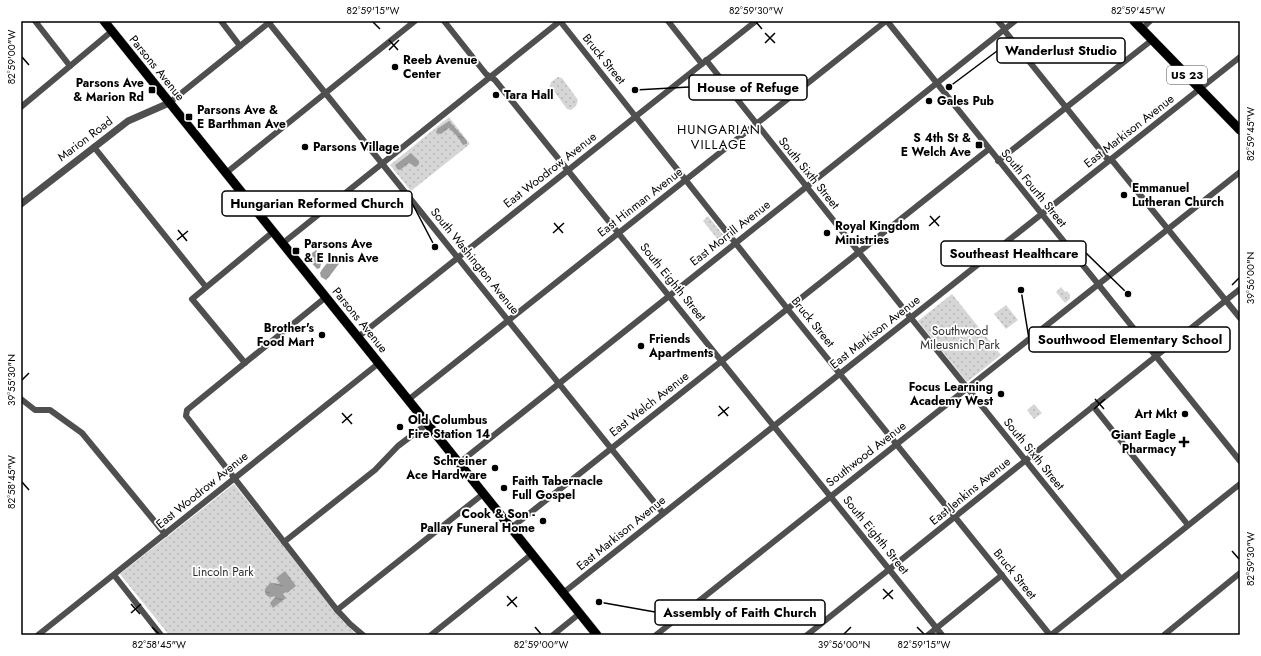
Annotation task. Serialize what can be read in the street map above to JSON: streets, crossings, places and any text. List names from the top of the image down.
{
  "streets": {
    "main road": ["Parsons Avenue", "US 23"],
    "street": [
      "Bruck Street",
      "East Markison Avenue",
      "Marion Road",
      "East Woodrow Avenue",
      "South Sixth Street",
      "South Fourth Street",
      "East Hinman Avenue",
      "East Morrill Avenue",
      "South Washington Avenue",
      "South Eighth Street",
      "East Welch Avenue",
      "Southwood Avenue",
      "East Jenkins Avenue"
    ]
  },
  "crossings": [
    ["Bruck Street", "East Markison Avenue"],
    ["Bruck Street", "East Woodrow Avenue"],
    ["Bruck Street", "East Hinman Avenue"],
    ["Bruck Street", "East Morrill Avenue"],
    ["Bruck Street", "East Welch Avenue"],
    ["Bruck Street", "Southwood Avenue"],
    ["Bruck Street", "East Jenkins Avenue"],
    ["Parsons Avenue", "East Markison Avenue"],
    ["Parsons Avenue", "Marion Road"],
    ["Parsons Avenue", "East Woodrow Avenue"],
    ["Parsons Avenue", "East Hinman Avenue"],
    ["Parsons Avenue", "East Morrill Avenue"],
    ["Parsons Avenue", "East Welch Avenue"],
    ["US 23", "East Markison Avenue"],
    ["East Markison Avenue", "South Sixth Street"],
    ["East Markison Avenue", "South Fourth Street"],
    ["East Markison Avenue", "South Washington Avenue"],
    ["East Markison Avenue", "South Eighth Street"],
    ["East Woodrow Avenue", "South Sixth Street"],
    ["East Woodrow Avenue", "South Washington Avenue"],
    ["East Woodrow Avenue", "South Eighth Street"],
    ["South Sixth Street", "East Hinman Avenue"],
    ["South Sixth Street", "East Morrill Avenue"],
    ["South Sixth Street", "East Welch Avenue"],
    ["South Sixth Street", "Southwood Avenue"],
    ["South Sixth Street", "East Jenkins Avenue"],
    ["South Fourth Street", "East Hinman Avenue"],
    ["South Fourth Street", "East Morrill Avenue"],
    ["South Fourth Street", "East Welch Avenue"],
    ["South Fourth Street", "Southwood Avenue"],
    ["South Fourth Street", "East Jenkins Avenue"],
    ["East Hinman Avenue", "South Washington Avenue"],
    ["East Hinman Avenue", "South Eighth Street"],
    ["East Morrill Avenue", "South Washington Avenue"],
    ["East Morrill Avenue", "South Eighth Street"],
    ["South Washington Avenue", "East Welch Avenue"],
    ["South Eighth Street", "East Welch Avenue"],
    ["South Eighth Street", "Southwood Avenue"],
    ["South Eighth Street", "East Jenkins Avenue"]
  ],
  "districts": ["HUNGARIAN VILLAGE"],
  "parks": ["Southwood Mileusnich Park", "Lincoln Park"],
  "places": {
    "other": [
      "Reeb Avenue Center",
      "Wanderlust Studio",
      "House of Refuge",
      "Tara Hall",
      "Gales Pub",
      "Parsons Village",
      "Emmanuel Lutheran Church",
      "Royal Kingdom Ministries",
      "Hungarian Reformed Church",
      "Southwood Elementary School",
      "Southeast Healthcare",
      "Brother's Food Mart",
      "Friends Apartments",
      "Focus Learning Academy West",
      "Art Mkt",
      "Old Columbus Fire Station 14",
      "Schreiner Ace Hardware",
      "Faith Tabernacle Full Gospel",
      "Cook & Son - Pallay Funeral Home",
      "Assembly of Faith Church"
    ],
    "transit": [
      "Parsons Ave & Marion Rd",
      "Parsons Ave & E Barthman Ave",
      "S 4th St & E Welch Ave",
      "Parsons Ave & E Innis Ave"
    ],
    "health": ["Giant Eagle Pharmacy"]
  },
  "coordinates": [
    "82°59'15\"W",
    "82°59'30\"W",
    "82°59'45\"W",
    "82°59'00\"W",
    "39°56'00\"N",
    "39°55'30\"N",
    "82°58'45\"W"
  ]
}
